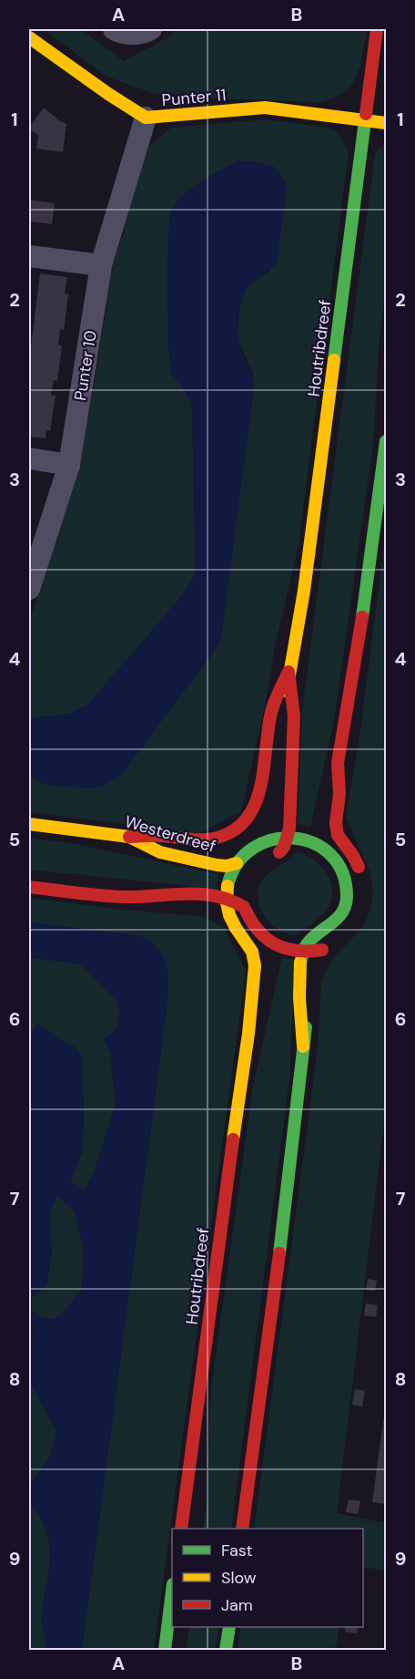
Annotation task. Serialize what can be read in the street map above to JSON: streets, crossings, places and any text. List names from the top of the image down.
{
  "streets": {
    "main road": ["Punter 11", "Houtribdreef", "Westerdreef"],
    "street": ["Punter 10"]
  },
  "crossings": [
    ["Punter 11", "Houtribdreef"],
    ["Punter 11", "Punter 10"],
    ["Houtribdreef", "Westerdreef"]
  ],
  "legend": ["Fast", "Slow", "Jam"],
  "grid": {
    "columns": ["A", "B"],
    "rows": [
      "1",
      "2",
      "3",
      "4",
      "5",
      "6",
      "7",
      "8",
      "9"
    ]
  }
}
